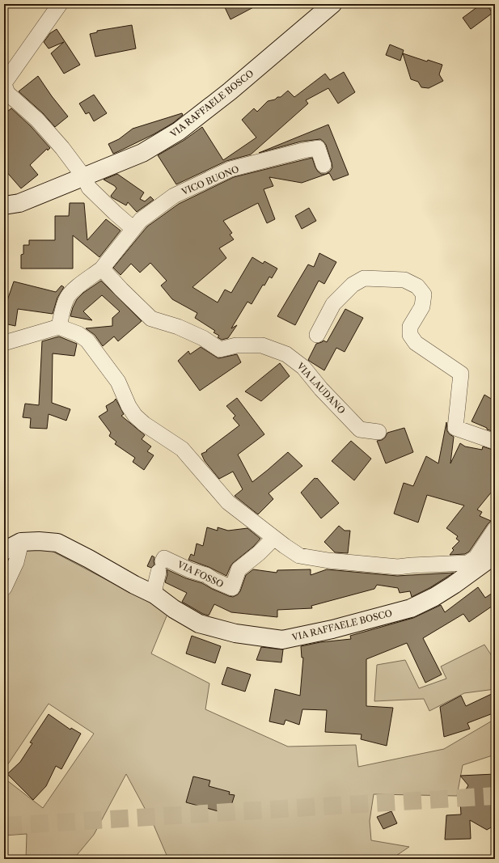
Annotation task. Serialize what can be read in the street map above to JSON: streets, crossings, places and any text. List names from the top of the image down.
{
  "streets": {
    "street": [
      "VIA RAFFAELE BOSCO",
      "VICO BUONO",
      "VIA LAUDANO",
      "VIA FOSSO"
    ]
  },
  "crossings": [
    ["VIA RAFFAELE BOSCO", "VIA FOSSO"]
  ]
}
